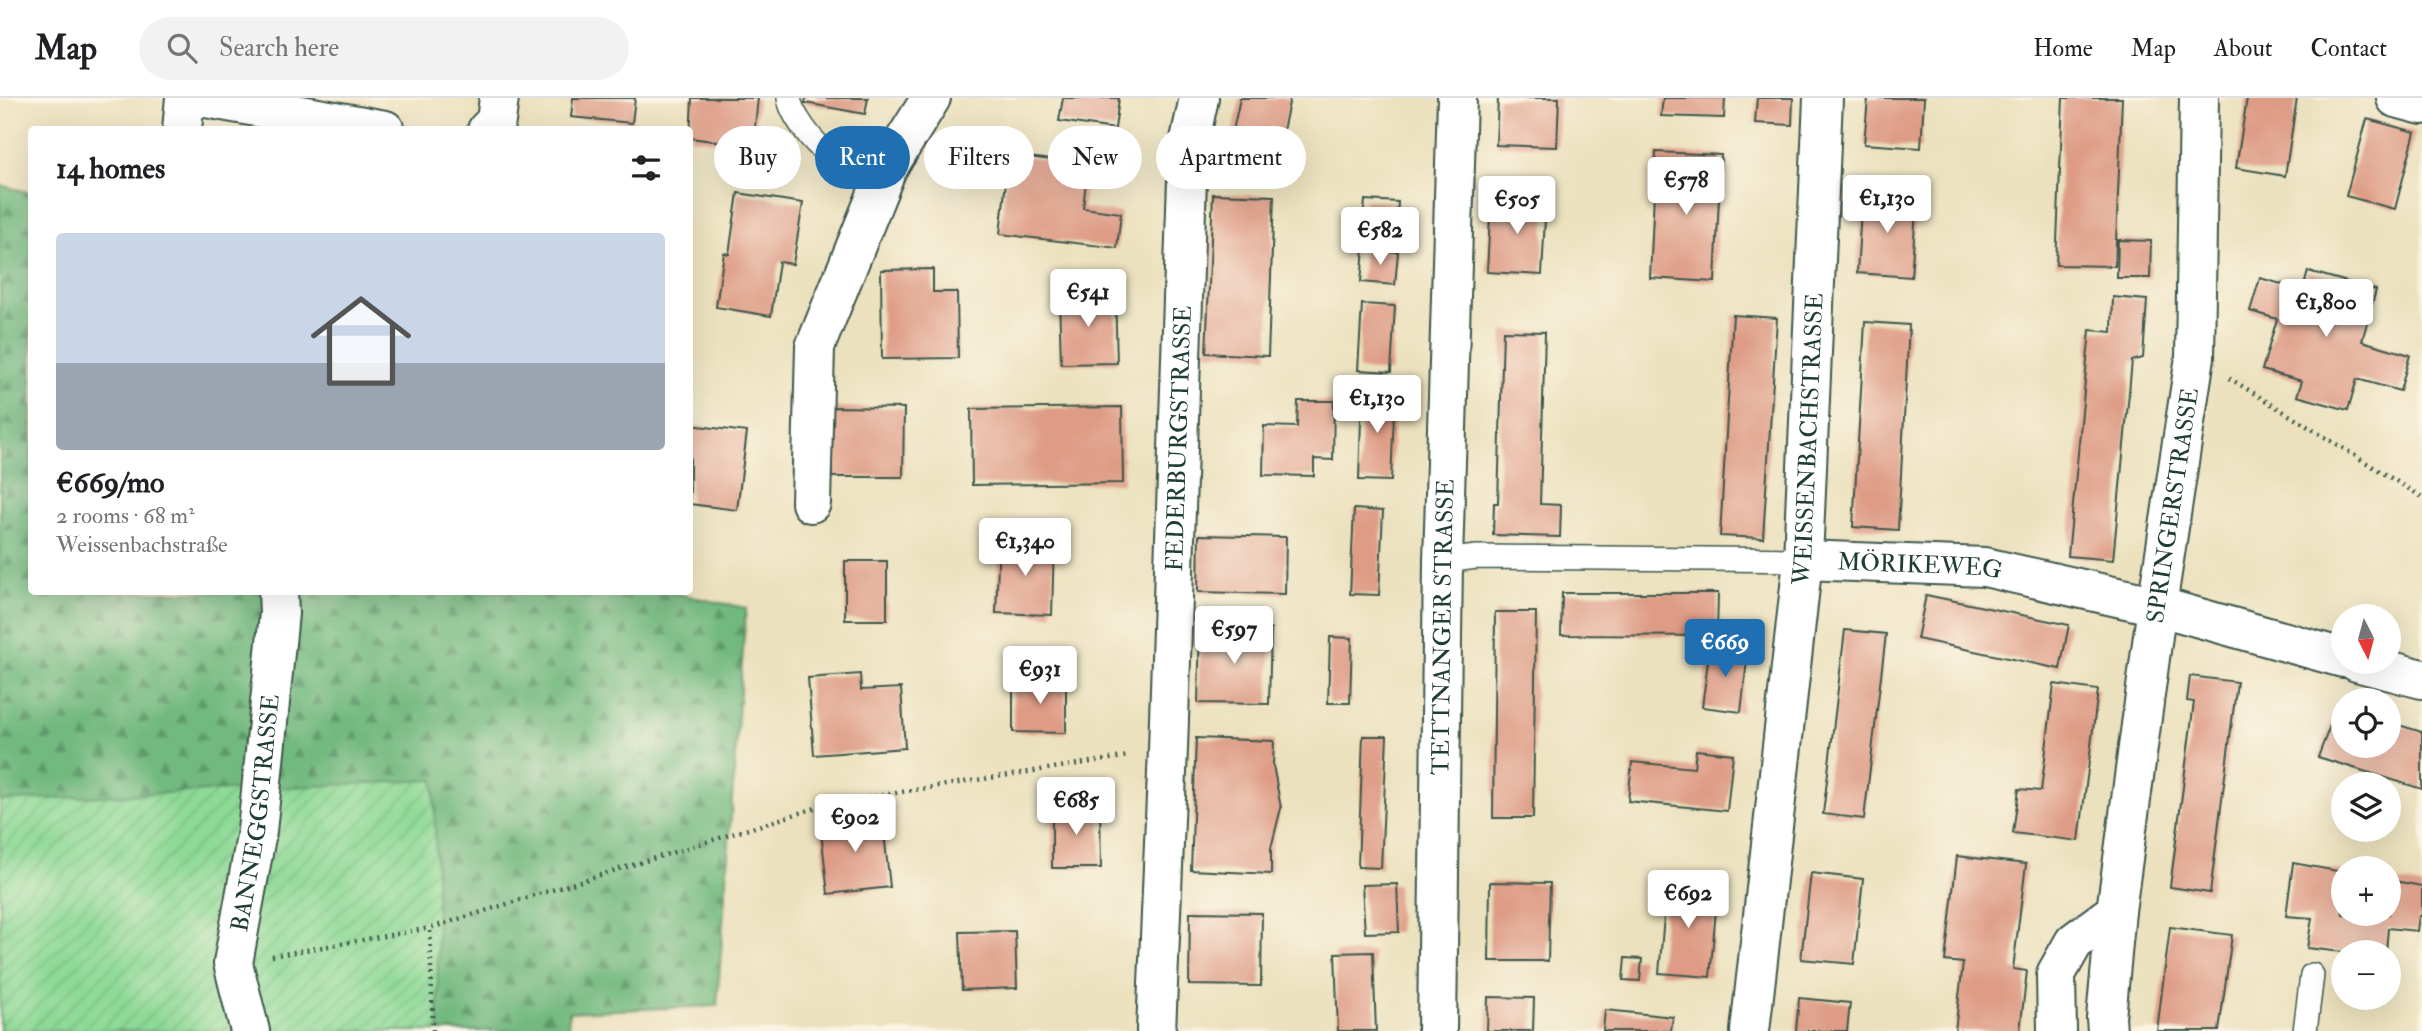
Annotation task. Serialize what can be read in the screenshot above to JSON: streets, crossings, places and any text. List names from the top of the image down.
{
  "streets": {
    "street": [
      "FEDERBURGSTRASSE",
      "WEISSENBACHSTRASSE",
      "SPRINGERSTRASSE",
      "MÖRIKEWEG",
      "TETTNANGER STRASSE",
      "BANNEGGSTRASSE"
    ]
  },
  "crossings": [
    ["WEISSENBACHSTRASSE", "MÖRIKEWEG"],
    ["SPRINGERSTRASSE", "MÖRIKEWEG"],
    ["MÖRIKEWEG", "TETTNANGER STRASSE"]
  ],
  "north": "bottom",
  "page": {
    "header": "Map",
    "search": "Search here",
    "nav": [
      "Home",
      "Map",
      "About",
      "Contact"
    ],
    "chip": [
      "Buy",
      "Rent",
      "Filters",
      "New",
      "Apartment"
    ],
    "heading": "14 homes",
    "price": [
      "€578",
      "€1,130",
      "€505",
      "€582",
      "€541",
      "€1,800",
      "€1,130",
      "€1,340",
      "€597",
      "€669",
      "€931",
      "€685",
      "€902",
      "€692"
    ],
    "list": [
      {
        "name": "€669/mo",
        "note": "2 rooms · 68 m² · Weissenbachstraße"
      }
    ],
    "map_buttons": ["+", "−"]
  }
}
